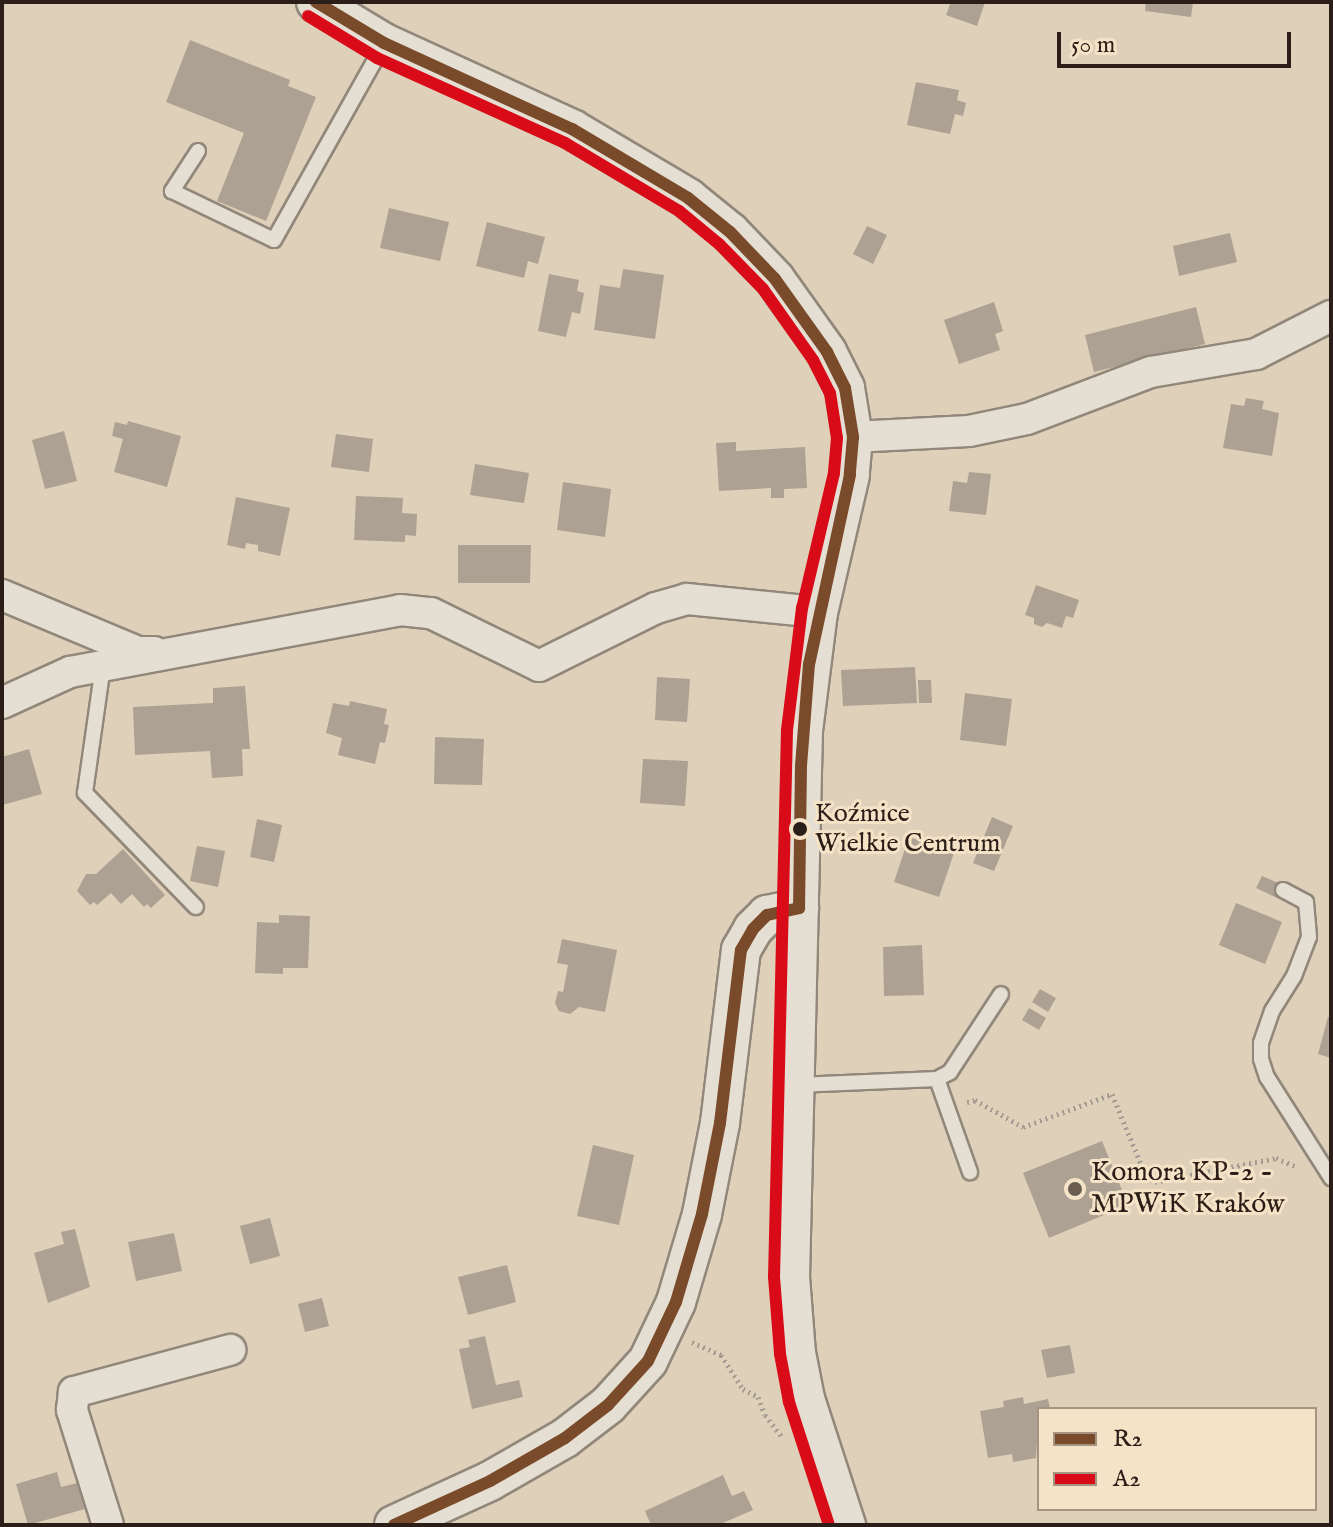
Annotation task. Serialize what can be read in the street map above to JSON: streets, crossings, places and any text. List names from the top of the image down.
{
  "places": ["Koźmice Wielkie Centrum", "Komora KP-2 - MPWiK Kraków"],
  "lines": ["transit line R2", "transit line A2"],
  "legend": ["R2", "A2"],
  "scale_bar": "50 m"
}
